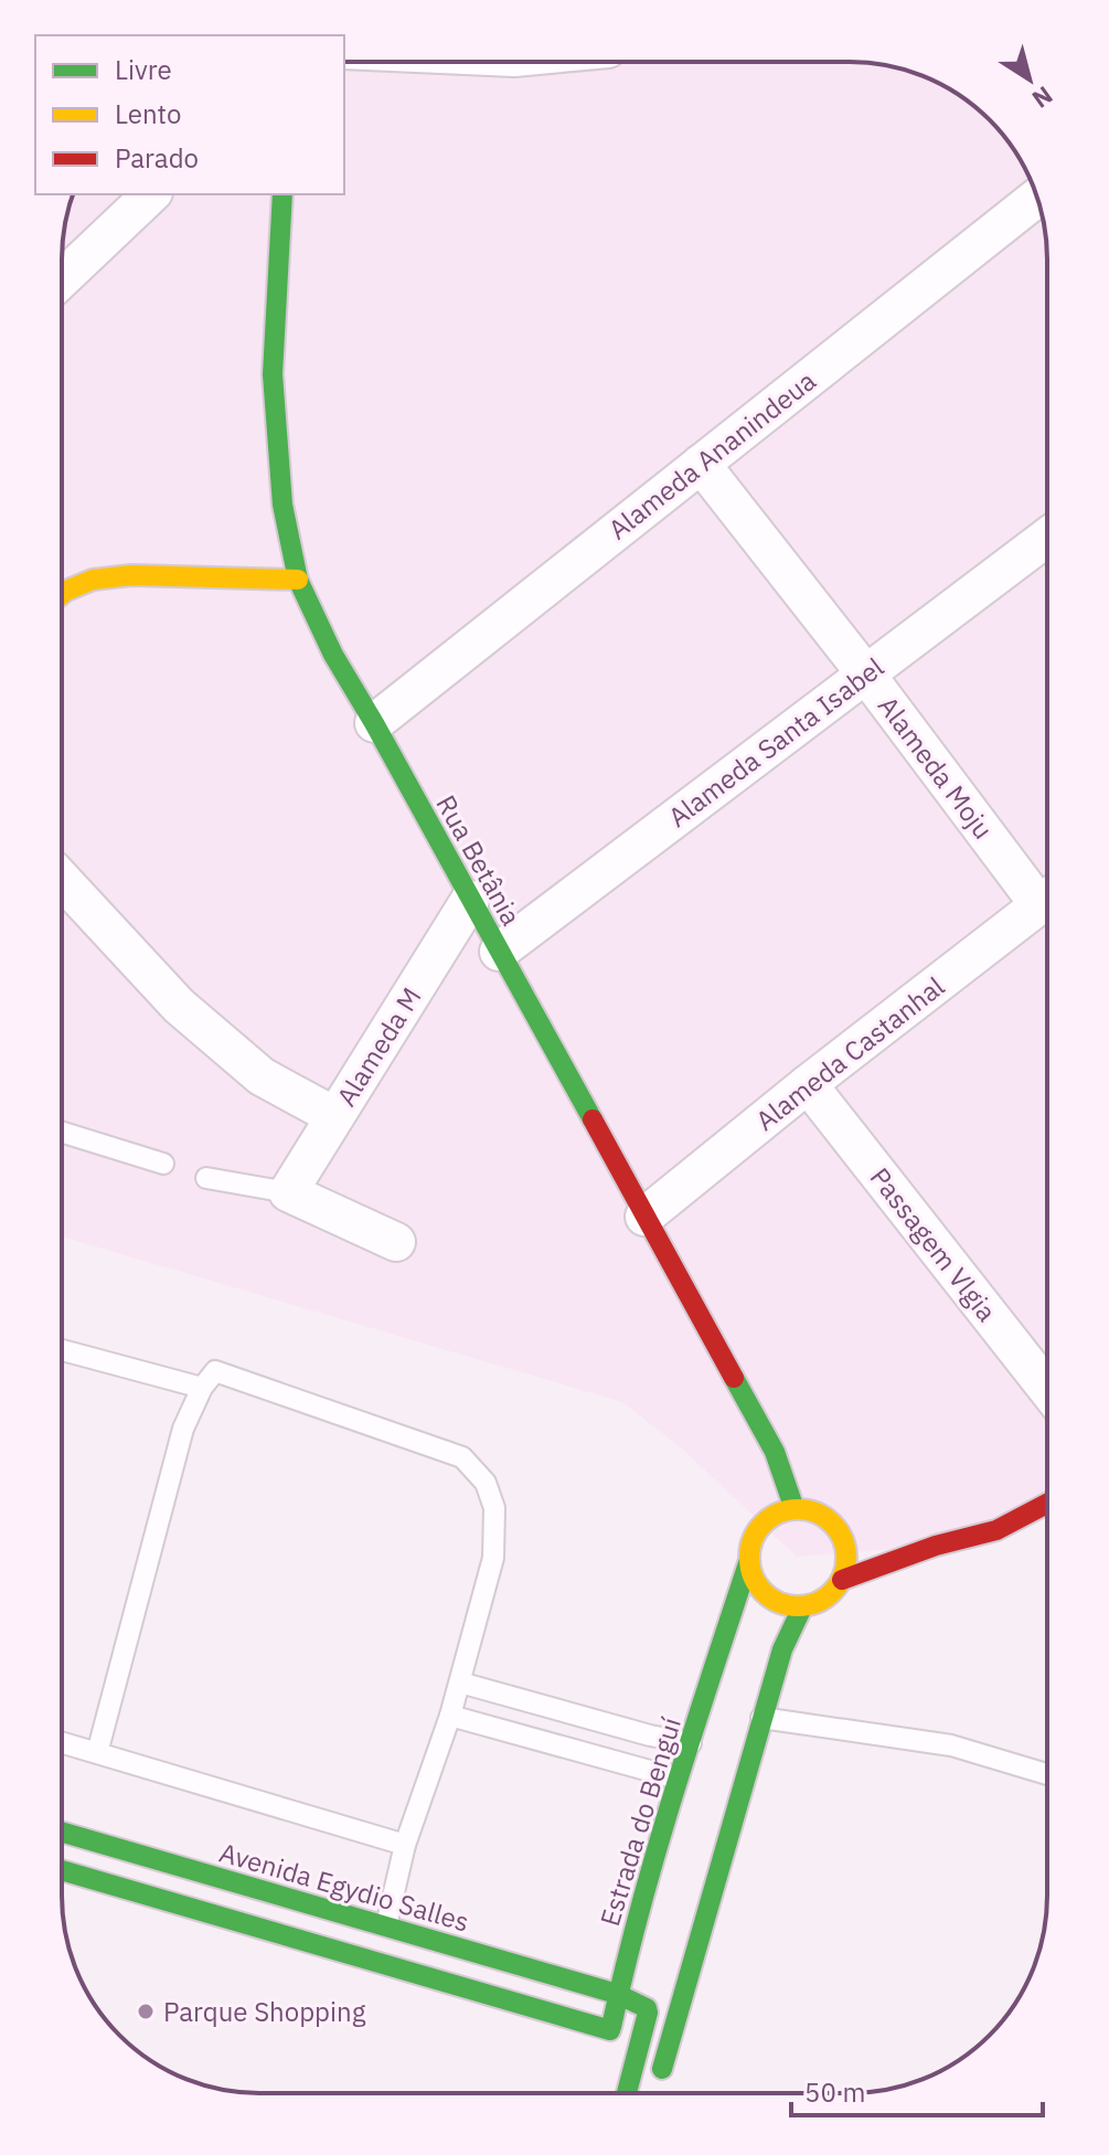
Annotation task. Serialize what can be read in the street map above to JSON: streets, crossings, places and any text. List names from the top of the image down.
{
  "streets": {
    "street": [
      "Alameda Ananindeua",
      "Alameda Santa Isabel",
      "Alameda Moju",
      "Rua Betânia",
      "Alameda M",
      "Alameda Castanhal",
      "Passagem Vlgia",
      "Estrada do Benguí",
      "Avenida Egydio Salles"
    ]
  },
  "crossings": [
    ["Alameda Ananindeua", "Alameda Moju"],
    ["Alameda Ananindeua", "Rua Betânia"],
    ["Alameda Santa Isabel", "Alameda Moju"],
    ["Alameda Santa Isabel", "Rua Betânia"],
    ["Alameda Moju", "Alameda Castanhal"],
    ["Rua Betânia", "Alameda M"],
    ["Rua Betânia", "Alameda Castanhal"],
    ["Rua Betânia", "Estrada do Benguí"],
    ["Alameda Castanhal", "Passagem Vlgia"],
    ["Estrada do Benguí", "Avenida Egydio Salles"]
  ],
  "places": ["Parque Shopping"],
  "legend": ["Livre", "Lento", "Parado"],
  "scale_bar": "50 m",
  "north": "bottom right"
}
